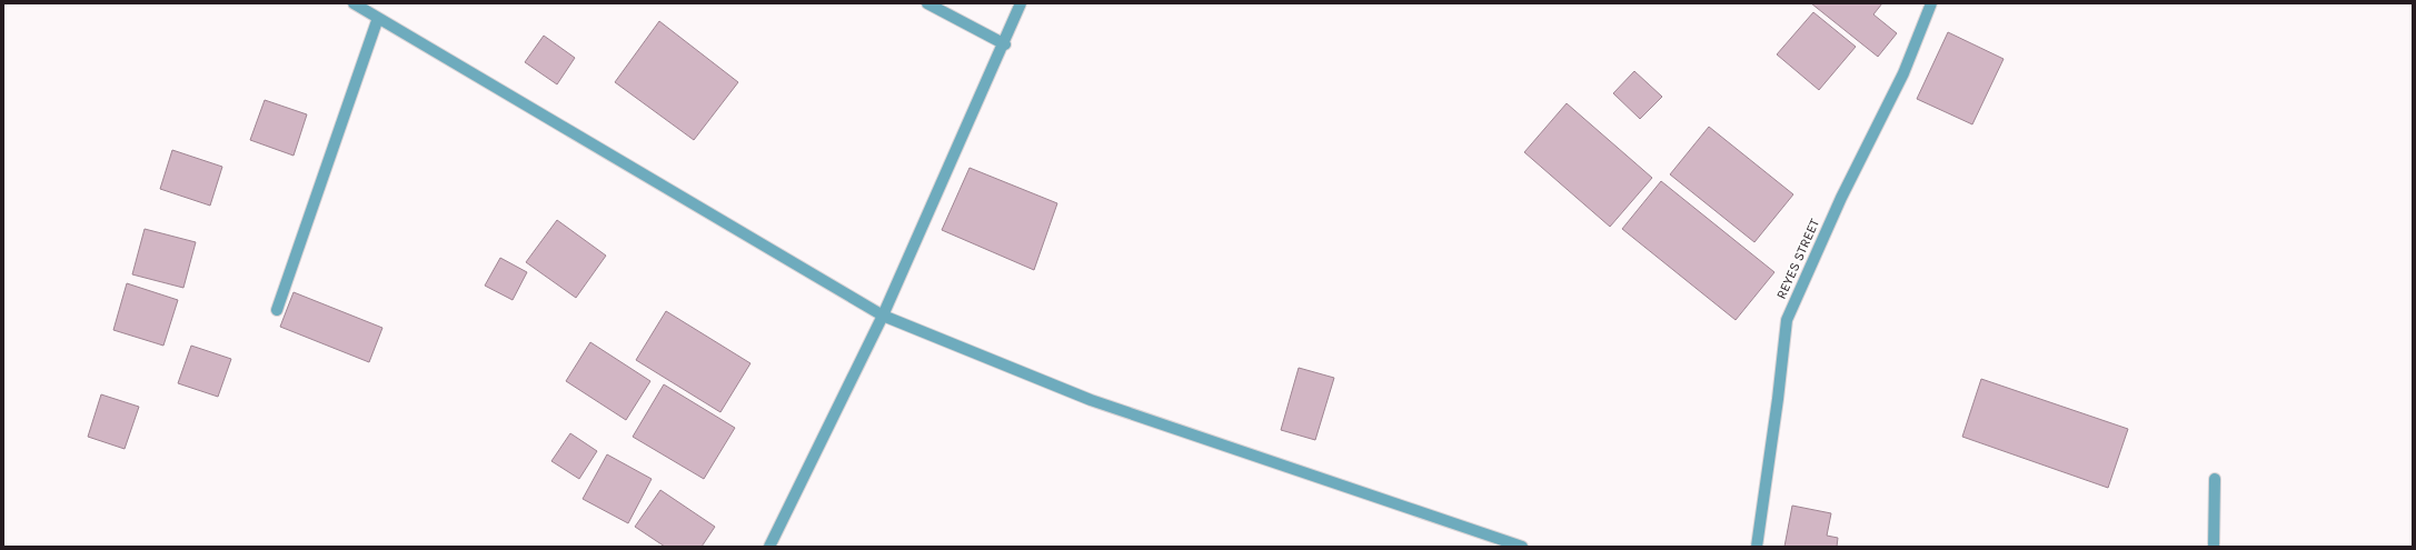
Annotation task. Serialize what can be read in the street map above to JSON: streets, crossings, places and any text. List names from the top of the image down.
{
  "streets": {
    "street": ["REYES STREET"]
  }
}
